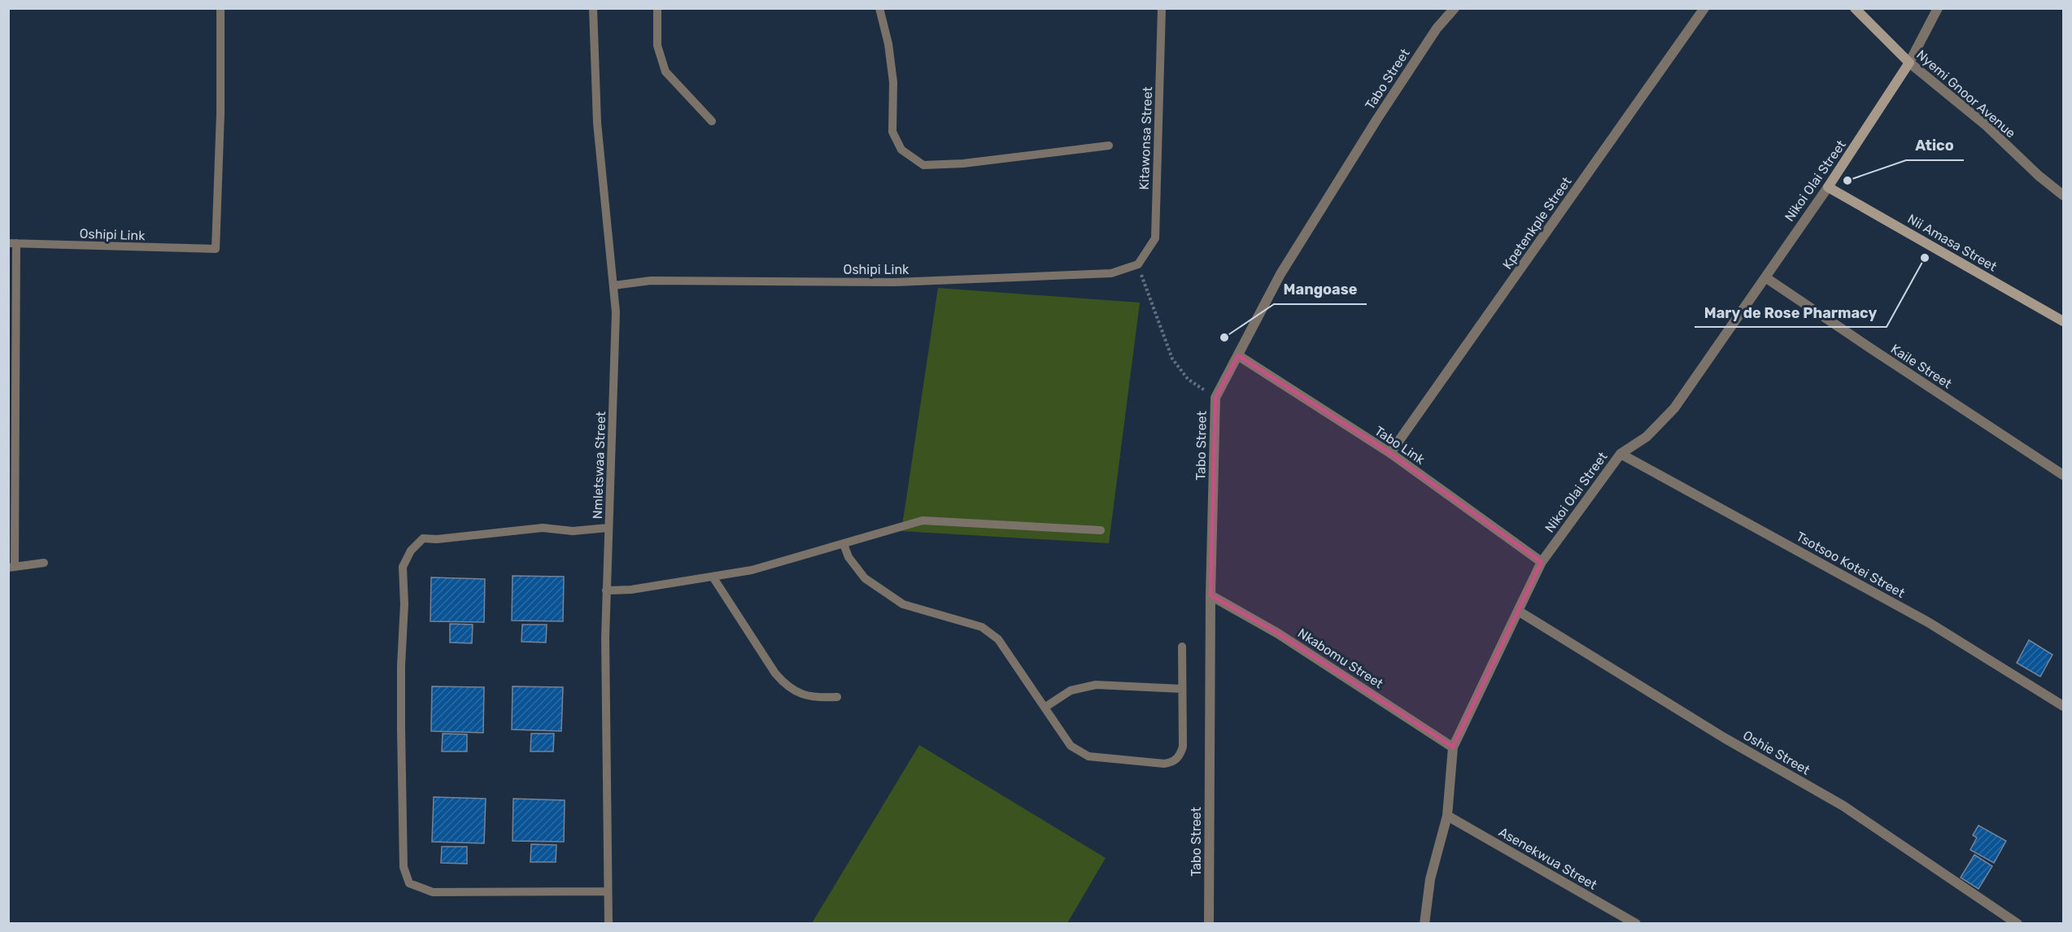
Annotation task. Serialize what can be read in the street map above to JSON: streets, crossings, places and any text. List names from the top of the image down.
{
  "streets": {
    "street": [
      "Tabo Street",
      "Nyemi Gnoor Avenue",
      "Nikoi Olai Street",
      "Kpetenkple Street",
      "Nii Amasa Street",
      "Kaile Street",
      "Tabo Link",
      "Tsotsoo Kotei Street",
      "Nkabomu Street",
      "Oshie Street",
      "Asenekwua Street"
    ],
    "lane": ["Kitawonsa Street", "Oshipi Link", "Nmletswaa Street"]
  },
  "crossings": [
    ["Tabo Street", "Tabo Link"],
    ["Tabo Street", "Nkabomu Street"],
    ["Nyemi Gnoor Avenue", "Nikoi Olai Street"],
    ["Kitawonsa Street", "Oshipi Link"],
    ["Nikoi Olai Street", "Nii Amasa Street"],
    ["Nikoi Olai Street", "Kaile Street"],
    ["Nikoi Olai Street", "Tabo Link"],
    ["Nikoi Olai Street", "Tsotsoo Kotei Street"],
    ["Nikoi Olai Street", "Nkabomu Street"],
    ["Nikoi Olai Street", "Oshie Street"],
    ["Nikoi Olai Street", "Asenekwua Street"],
    ["Kpetenkple Street", "Tabo Link"],
    ["Oshipi Link", "Nmletswaa Street"]
  ],
  "places": ["Atico", "Mary de Rose Pharmacy", "Mangoase"]
}
